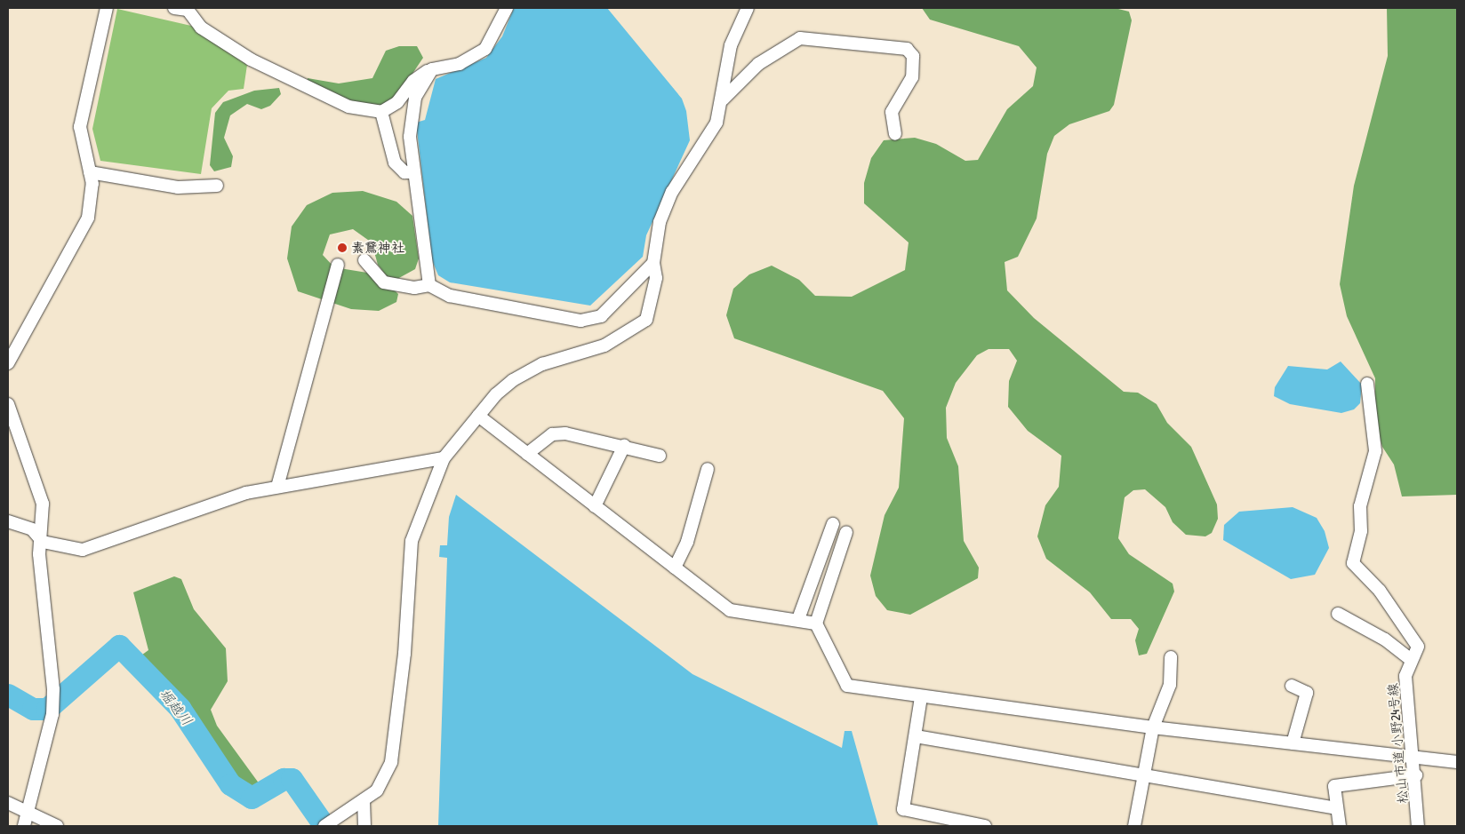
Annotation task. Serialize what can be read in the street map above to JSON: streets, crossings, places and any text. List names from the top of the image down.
{
  "streets": {
    "street": ["松山市道 小野24号線"]
  },
  "water": ["堀越川"],
  "places": ["素鵞神社"]
}
